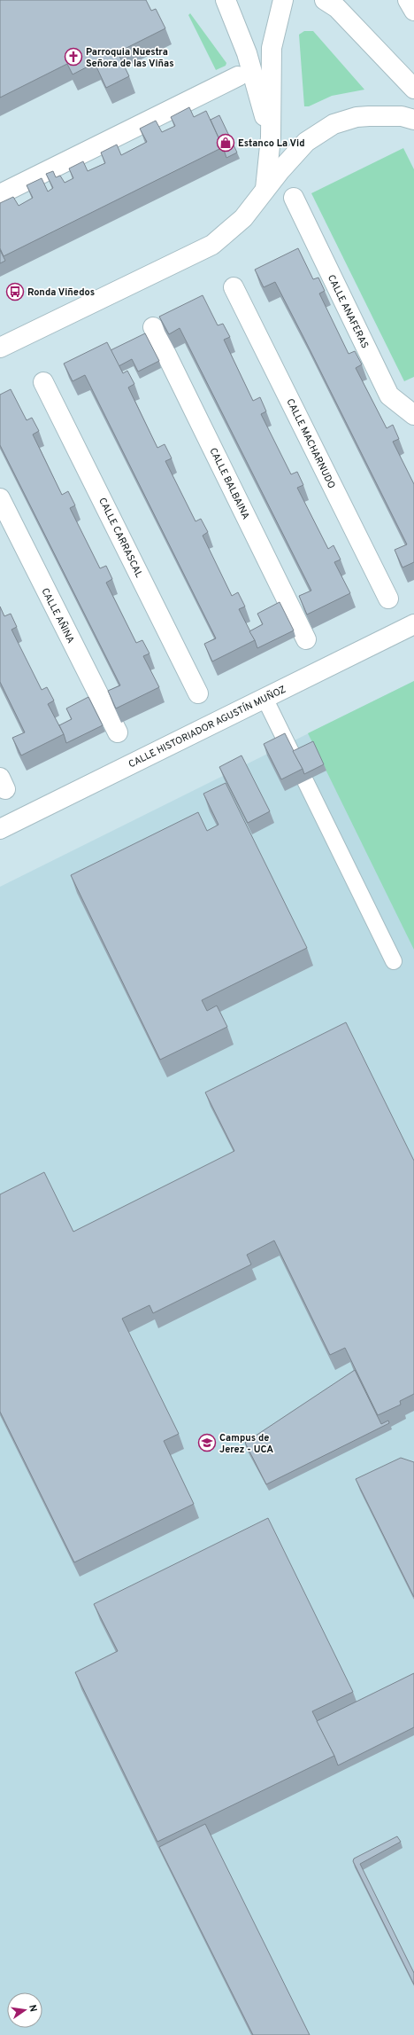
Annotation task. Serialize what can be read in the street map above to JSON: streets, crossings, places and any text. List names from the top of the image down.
{
  "streets": {
    "street": [
      "CALLE ANAFERAS",
      "CALLE MACHARNUDO",
      "CALLE BALBAINA",
      "CALLE CARRASCAL",
      "CALLE AÑINA",
      "CALLE HISTORIADOR AGUSTÍN MUÑOZ"
    ]
  },
  "places": {
    "church": ["Parroquia Nuestra Señora de las Viñas"],
    "shop": ["Estanco La Vid"],
    "bus stop": ["Ronda Viñedos"],
    "school or university": ["Campus de Jerez - UCA"]
  },
  "north": "right"
}
